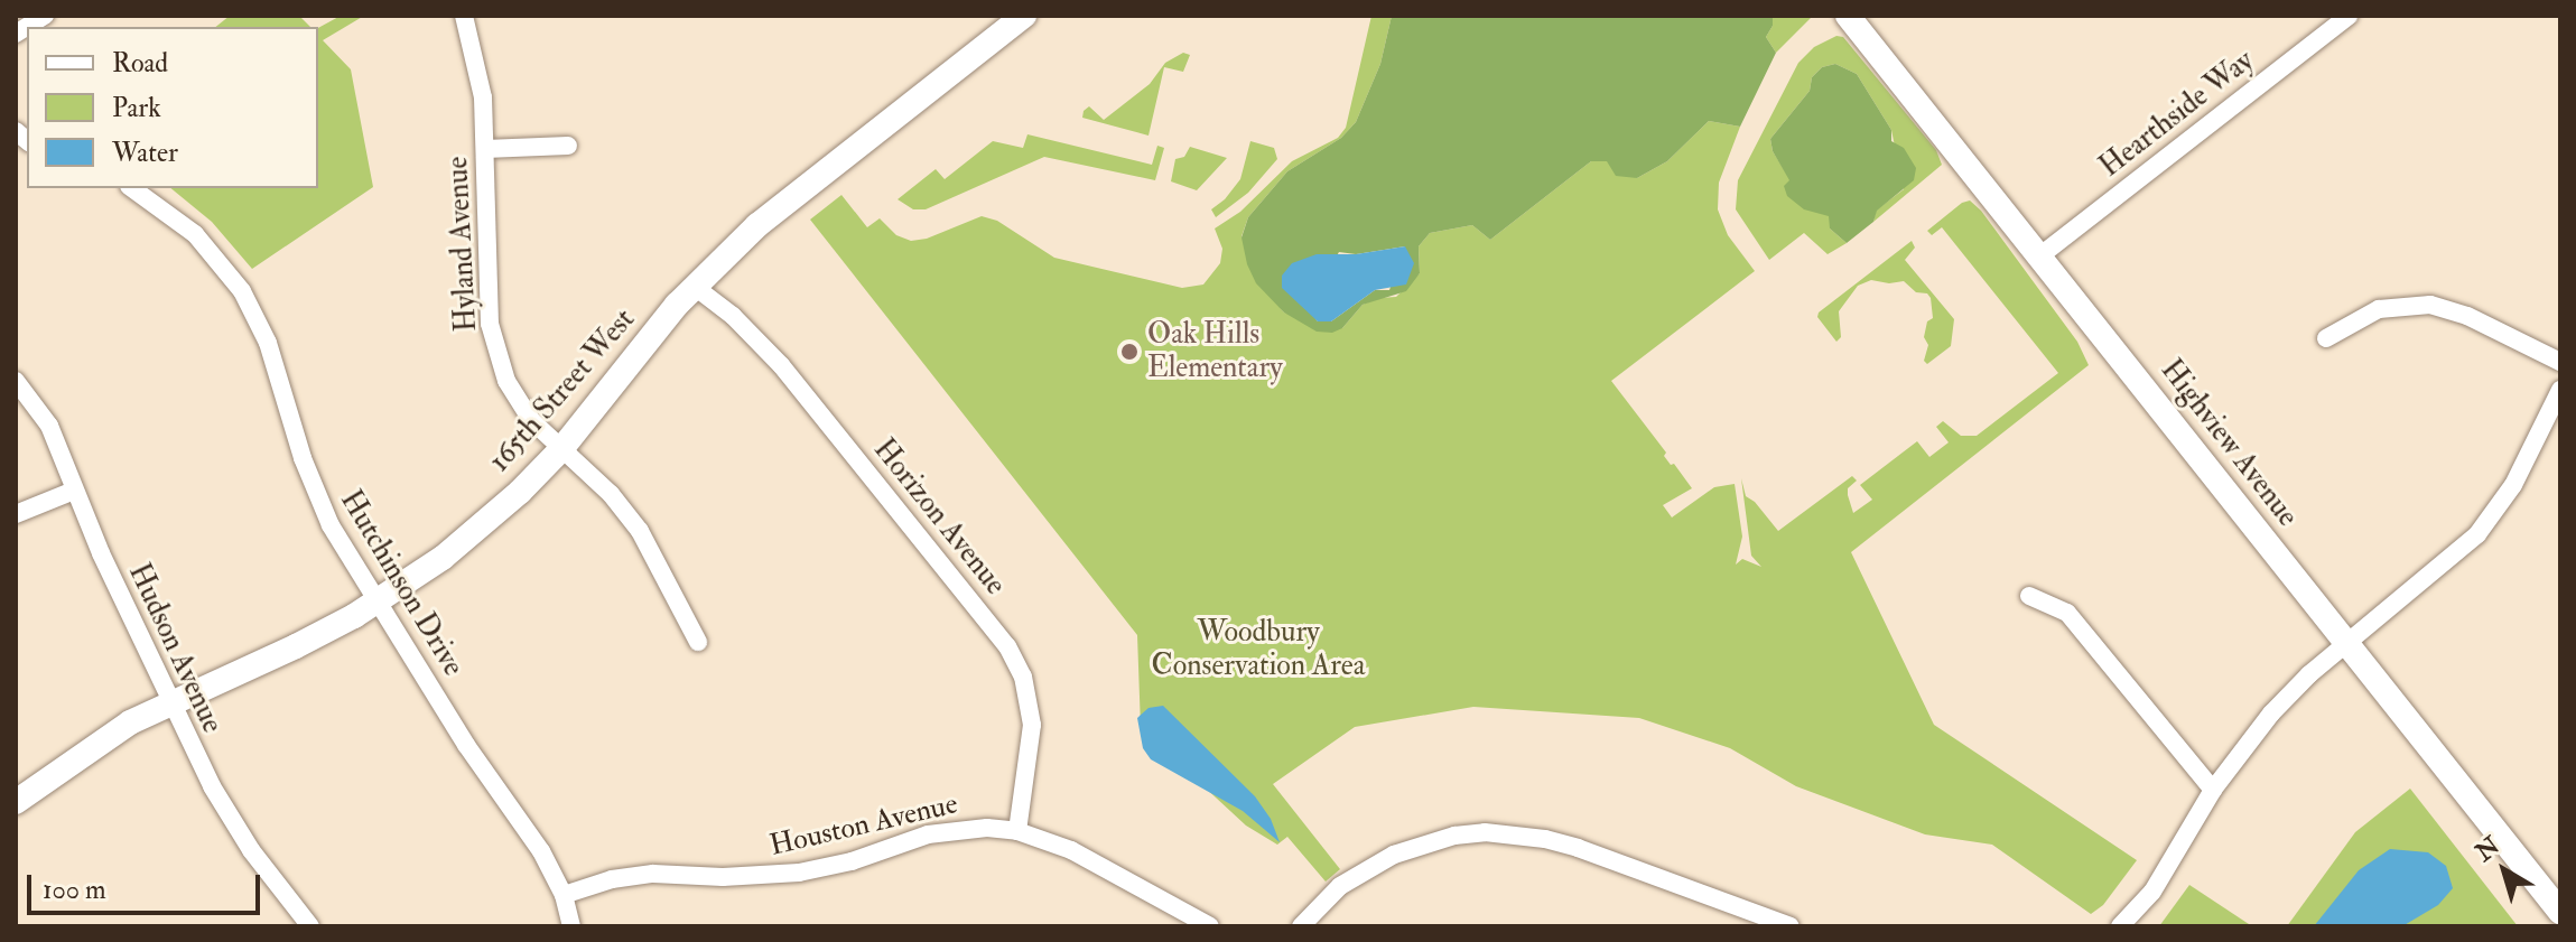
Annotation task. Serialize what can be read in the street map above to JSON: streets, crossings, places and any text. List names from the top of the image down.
{
  "streets": {
    "street": [
      "Hearthside Way",
      "Hyland Avenue",
      "165th Street West",
      "Highview Avenue",
      "Horizon Avenue",
      "Hutchinson Drive",
      "Hudson Avenue",
      "Houston Avenue"
    ]
  },
  "crossings": [
    ["Hearthside Way", "Highview Avenue"],
    ["Hyland Avenue", "165th Street West"],
    ["165th Street West", "Horizon Avenue"],
    ["165th Street West", "Hutchinson Drive"],
    ["165th Street West", "Hudson Avenue"],
    ["Horizon Avenue", "Houston Avenue"],
    ["Hutchinson Drive", "Houston Avenue"]
  ],
  "parks": ["Woodbury Conservation Area"],
  "places": ["Oak Hills Elementary"],
  "legend": ["Road", "Park", "Water"],
  "scale_bar": "100 m",
  "north": "top left"
}
